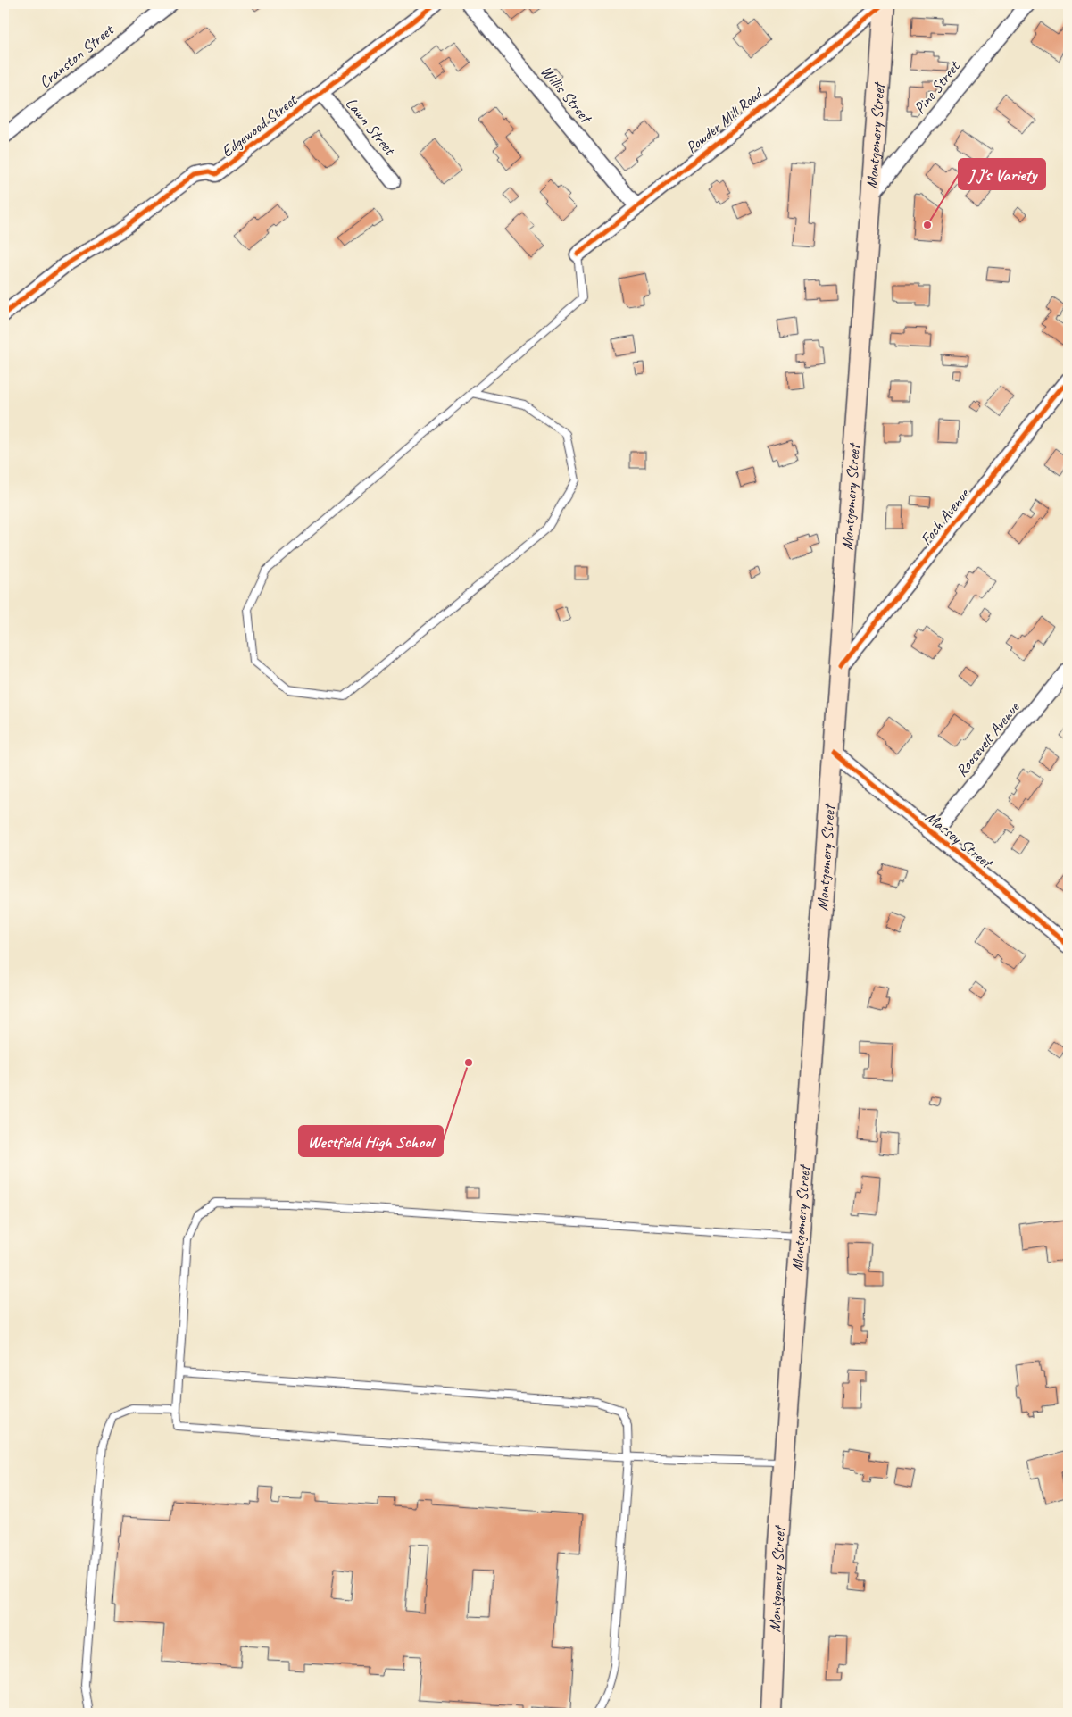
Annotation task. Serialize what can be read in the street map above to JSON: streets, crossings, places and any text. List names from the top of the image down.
{
  "streets": {
    "main road": ["Montgomery Street"],
    "street": [
      "Cranston Street",
      "Pine Street",
      "Willis Street",
      "Powder Mill Road",
      "Edgewood Street",
      "Lawn Street",
      "Foch Avenue",
      "Roosevelt Avenue",
      "Massey Street"
    ]
  },
  "crossings": [
    ["Pine Street", "Montgomery Street"],
    ["Willis Street", "Powder Mill Road"],
    ["Powder Mill Road", "Montgomery Street"],
    ["Edgewood Street", "Lawn Street"],
    ["Montgomery Street", "Foch Avenue"],
    ["Montgomery Street", "Massey Street"],
    ["Roosevelt Avenue", "Massey Street"]
  ],
  "places": ["J J's Variety", "Westfield High School"]
}
